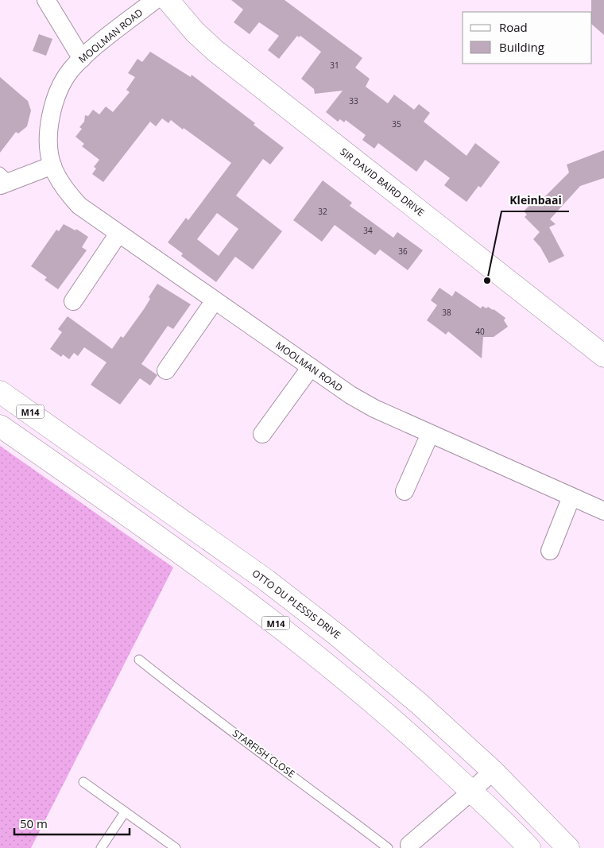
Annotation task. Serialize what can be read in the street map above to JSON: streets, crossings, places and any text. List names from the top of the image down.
{
  "streets": {
    "main road": ["SIR DAVID BAIRD DRIVE", "M14", "OTTO DU PLESSIS DRIVE"],
    "street": ["MOOLMAN ROAD"],
    "lane": ["STARFISH CLOSE"]
  },
  "places": ["Kleinbaai"],
  "house_numbers": [
    "31",
    "33",
    "35",
    "32",
    "34",
    "36",
    "38",
    "40"
  ],
  "legend": ["Road", "Building"],
  "scale_bar": "50 m"
}
